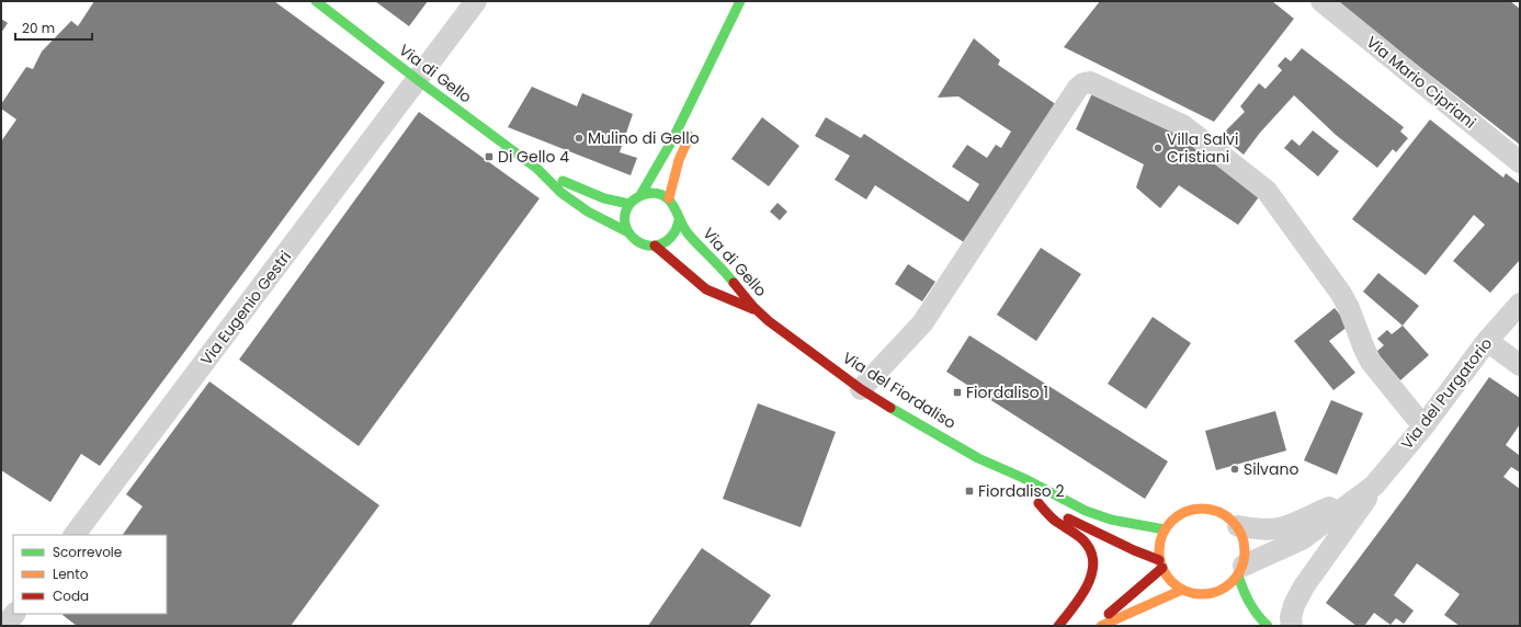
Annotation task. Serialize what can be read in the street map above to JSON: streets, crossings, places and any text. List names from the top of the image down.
{
  "streets": {
    "street": [
      "Via di Gello",
      "Via Mario Cipriani",
      "Via Eugenio Gestri",
      "Via del Fiordaliso",
      "Via del Purgatorio"
    ]
  },
  "crossings": [
    ["Via di Gello", "Via Eugenio Gestri"],
    ["Via di Gello", "Via del Fiordaliso"],
    ["Via del Fiordaliso", "Via del Purgatorio"]
  ],
  "places": {
    "other": ["Mulino di Gello", "Villa Salvi Cristiani", "Silvano"],
    "transit": ["Di Gello 4", "Fiordaliso 1", "Fiordaliso 2"]
  },
  "legend": ["Scorrevole", "Lento", "Coda"],
  "scale_bar": "20 m"
}
